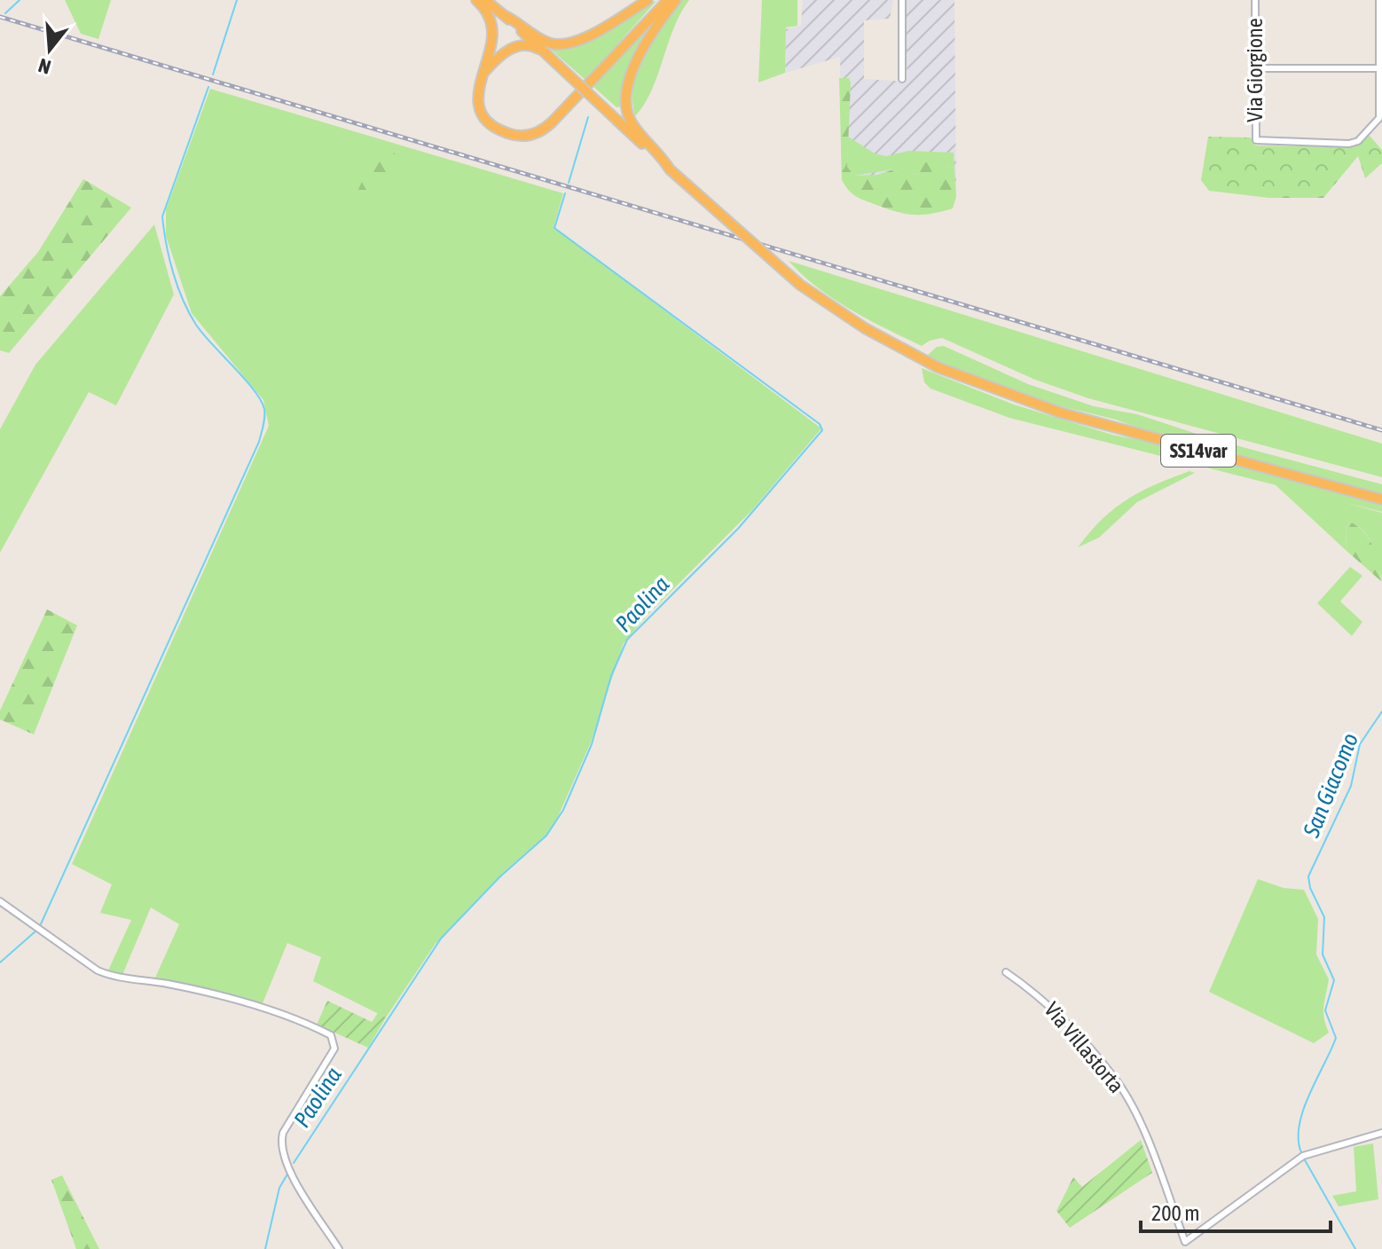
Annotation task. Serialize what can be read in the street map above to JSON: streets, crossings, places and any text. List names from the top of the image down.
{
  "streets": {
    "highway": ["SS14var"],
    "street": ["Via Giorgione", "Via Villastorta"]
  },
  "water": ["Paolina", "San Giacomo"],
  "scale_bar": "200 m",
  "north": "bottom"
}
